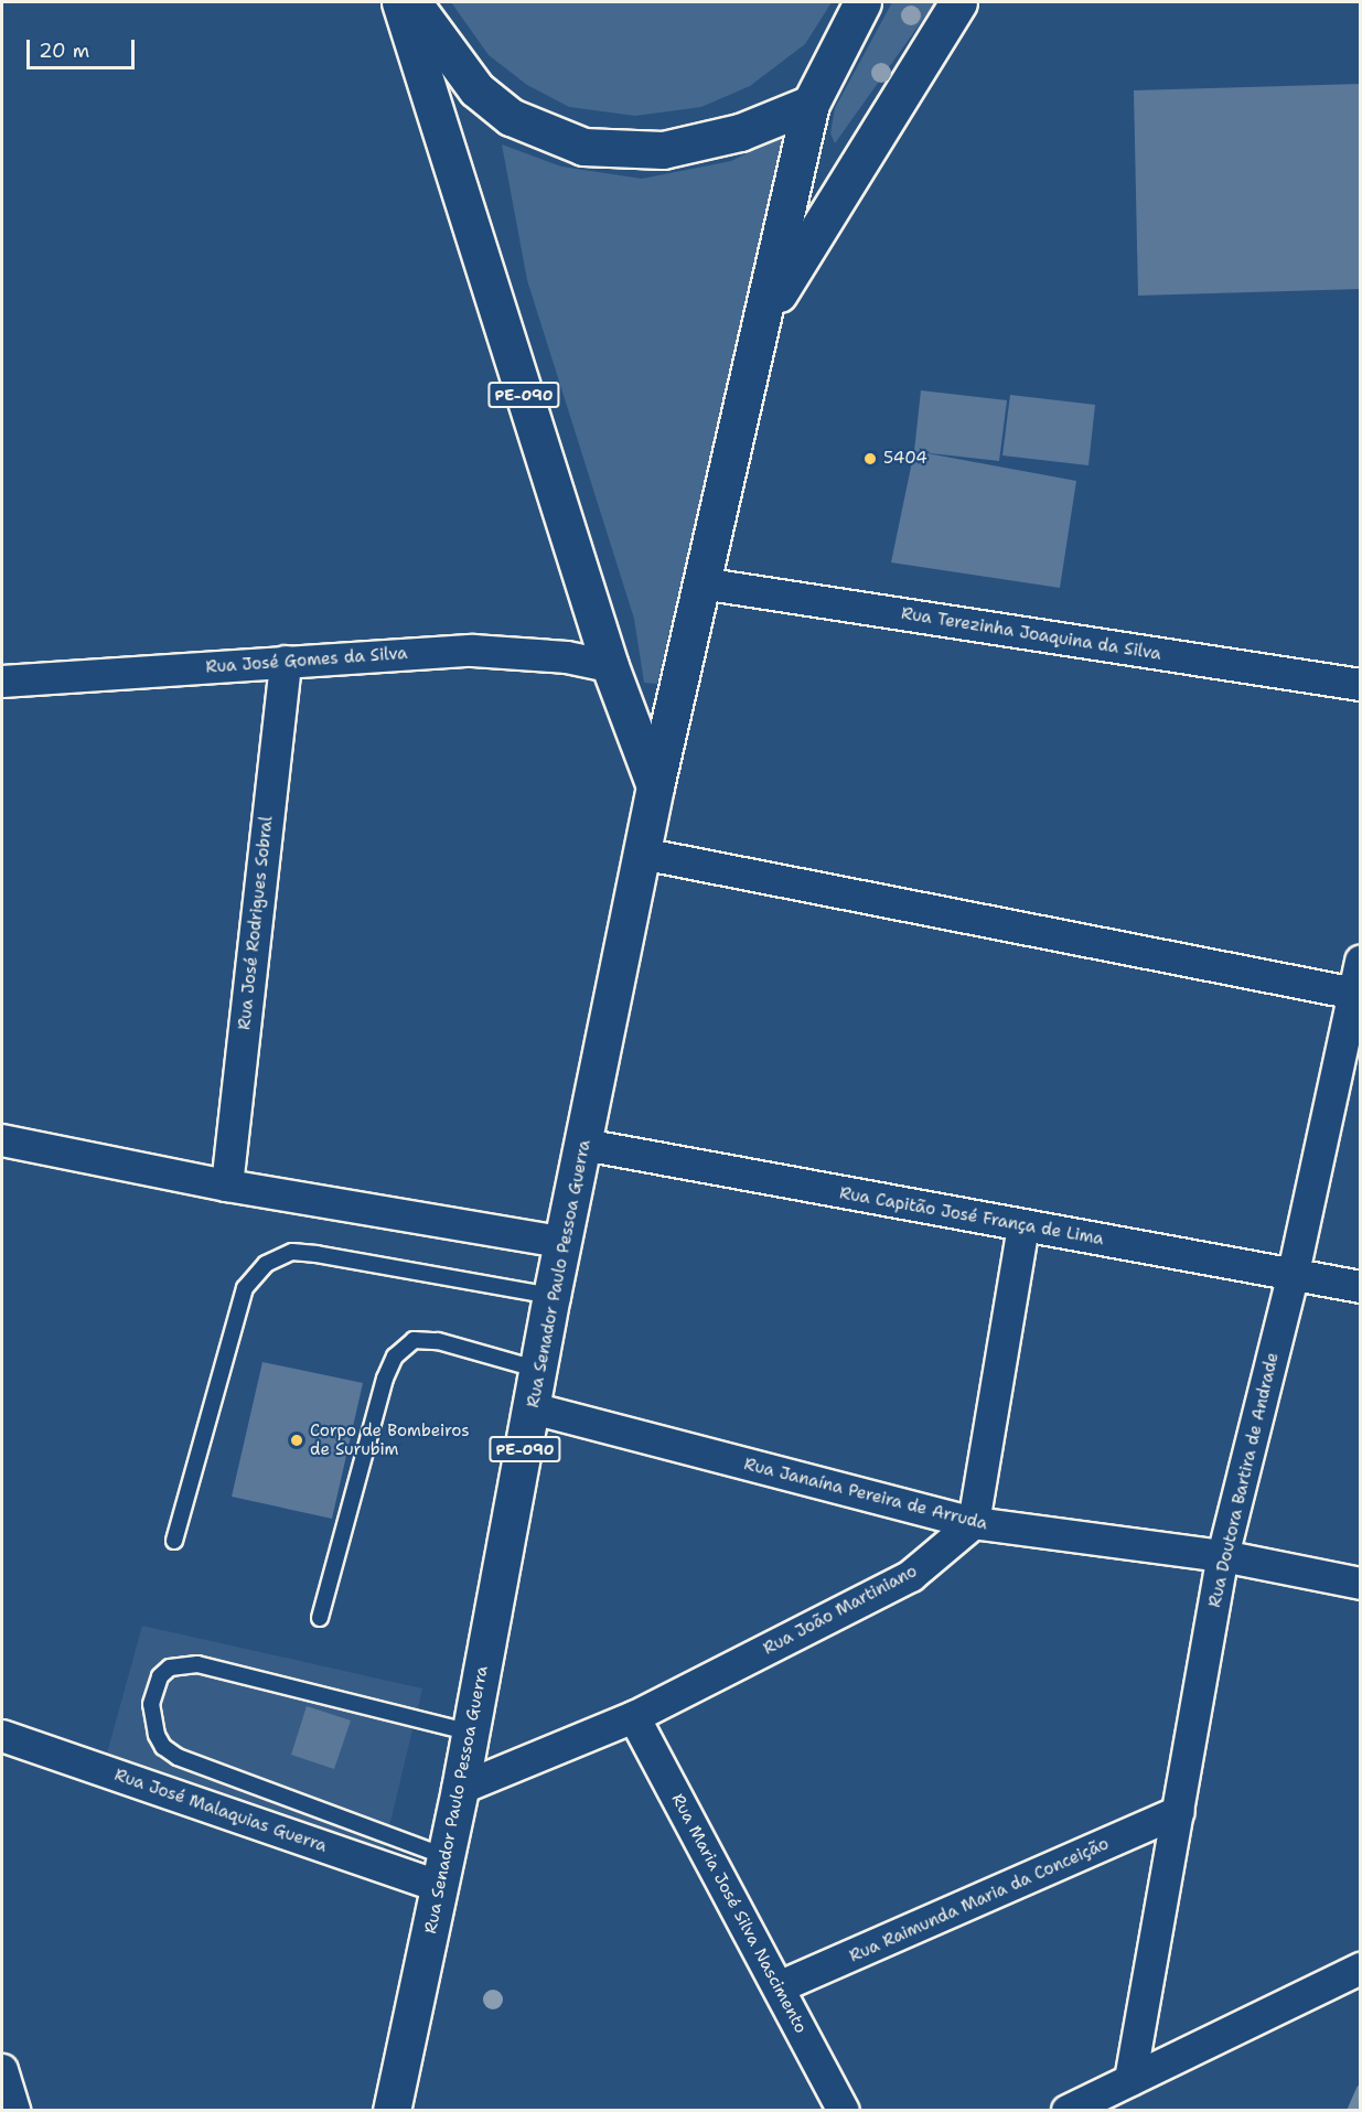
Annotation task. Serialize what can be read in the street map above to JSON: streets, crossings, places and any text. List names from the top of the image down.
{
  "streets": {
    "main road": ["PE-090", "Rua Senador Paulo Pessoa Guerra"],
    "street": [
      "Rua Terezinha Joaquina da Silva",
      "Rua José Gomes da Silva",
      "Rua José Rodrigues Sobral",
      "Rua Capitão José França de Lima",
      "Rua Doutora Bartira de Andrade",
      "Rua Janaína Pereira de Arruda",
      "Rua João Martiniano",
      "Rua José Malaquias Guerra",
      "Rua Raimunda Maria da Conceição",
      "Rua Maria José Silva Nascimento"
    ]
  },
  "crossings": [
    ["PE-090", "Rua Terezinha Joaquina da Silva"],
    ["PE-090", "Rua José Gomes da Silva"],
    ["PE-090", "Rua Senador Paulo Pessoa Guerra"],
    ["Rua José Gomes da Silva", "Rua José Rodrigues Sobral"],
    ["Rua Capitão José França de Lima", "Rua Senador Paulo Pessoa Guerra"],
    ["Rua Capitão José França de Lima", "Rua Doutora Bartira de Andrade"],
    ["Rua Senador Paulo Pessoa Guerra", "Rua Janaína Pereira de Arruda"],
    ["Rua Senador Paulo Pessoa Guerra", "Rua João Martiniano"],
    ["Rua Senador Paulo Pessoa Guerra", "Rua José Malaquias Guerra"],
    ["Rua Doutora Bartira de Andrade", "Rua Janaína Pereira de Arruda"],
    ["Rua Doutora Bartira de Andrade", "Rua Raimunda Maria da Conceição"],
    ["Rua Janaína Pereira de Arruda", "Rua João Martiniano"],
    ["Rua João Martiniano", "Rua Maria José Silva Nascimento"],
    ["Rua Raimunda Maria da Conceição", "Rua Maria José Silva Nascimento"]
  ],
  "places": ["5404", "Corpo de Bombeiros de Surubim"],
  "scale_bar": "20 m"
}
